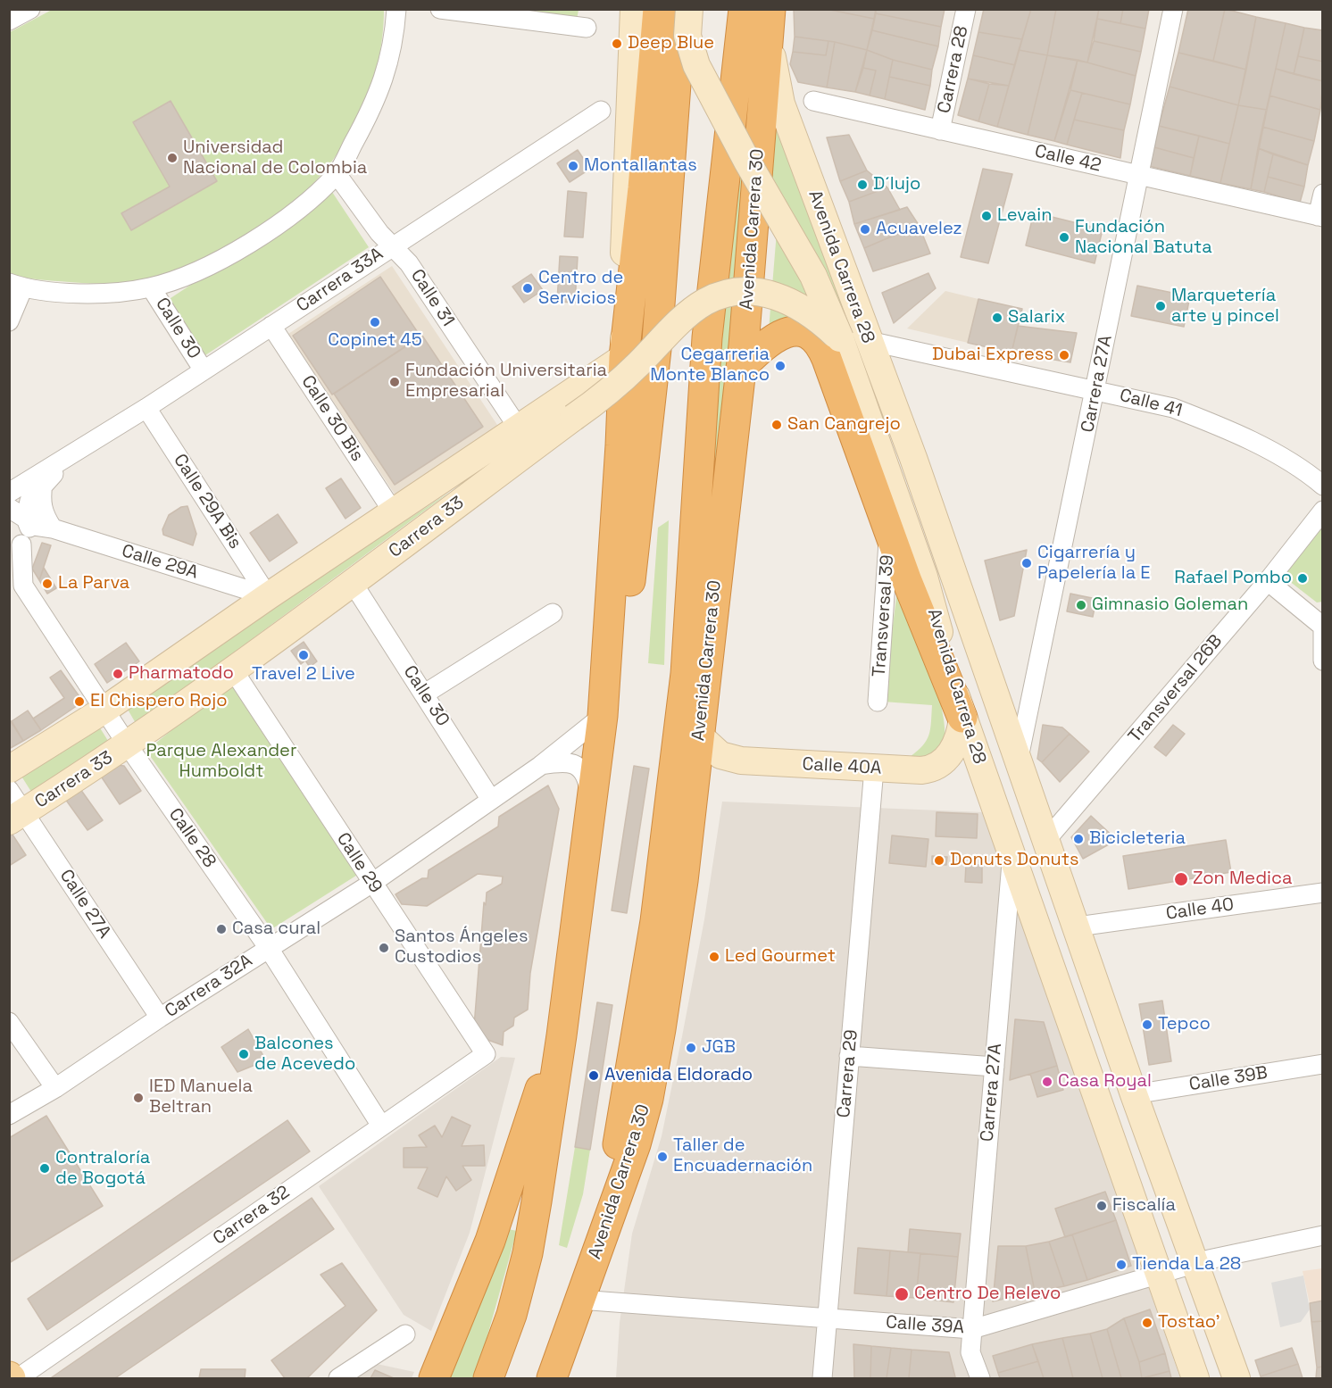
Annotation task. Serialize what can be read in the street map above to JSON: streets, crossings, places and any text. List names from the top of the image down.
{
  "streets": {
    "highway": ["Avenida Carrera 30"],
    "main road": ["Avenida Carrera 28", "Carrera 33", "Calle 40A"],
    "street": [
      "Carrera 28",
      "Calle 42",
      "Carrera 33A",
      "Calle 31",
      "Calle 30",
      "Carrera 27A",
      "Calle 41",
      "Calle 30 Bis",
      "Calle 29A Bis",
      "Calle 29A",
      "Transversal 39",
      "Transversal 26B",
      "Calle 28",
      "Calle 29",
      "Calle 27A",
      "Calle 40",
      "Carrera 32A",
      "Carrera 29",
      "Calle 39B",
      "Carrera 32",
      "Calle 39A"
    ]
  },
  "crossings": [
    ["Carrera 28", "Calle 42"],
    ["Calle 42", "Carrera 27A"],
    ["Avenida Carrera 30", "Avenida Carrera 28"],
    ["Avenida Carrera 30", "Calle 40A"],
    ["Avenida Carrera 30", "Calle 39A"],
    ["Avenida Carrera 28", "Carrera 27A"],
    ["Avenida Carrera 28", "Calle 41"],
    ["Avenida Carrera 28", "Carrera 33"],
    ["Avenida Carrera 28", "Transversal 26B"],
    ["Avenida Carrera 28", "Calle 40A"],
    ["Avenida Carrera 28", "Calle 40"],
    ["Avenida Carrera 28", "Calle 39B"],
    ["Avenida Carrera 28", "Calle 39A"],
    ["Carrera 33A", "Calle 31"],
    ["Carrera 33A", "Calle 30"],
    ["Carrera 33A", "Calle 30 Bis"],
    ["Carrera 33A", "Calle 29A Bis"],
    ["Carrera 33A", "Calle 29A"],
    ["Carrera 33A", "Calle 28"],
    ["Calle 31", "Carrera 33"],
    ["Calle 30", "Carrera 32A"],
    ["Carrera 27A", "Calle 41"],
    ["Carrera 27A", "Calle 39A"],
    ["Calle 30 Bis", "Carrera 33"],
    ["Calle 29A Bis", "Carrera 33"],
    ["Calle 29A Bis", "Calle 29A"],
    ["Carrera 33", "Calle 29A"],
    ["Carrera 33", "Calle 28"],
    ["Carrera 33", "Calle 29"],
    ["Carrera 33", "Calle 27A"],
    ["Calle 40A", "Carrera 29"],
    ["Calle 28", "Carrera 32A"],
    ["Calle 28", "Carrera 32"],
    ["Calle 29", "Carrera 32A"],
    ["Calle 29", "Carrera 32"],
    ["Calle 27A", "Carrera 32A"],
    ["Carrera 29", "Calle 39A"]
  ],
  "parks": ["Parque Alexander Humboldt"],
  "places": [
    "Deep Blue",
    "Universidad Nacional de Colombia",
    "Montallantas",
    "D´lujo",
    "Levain",
    "Acuavelez",
    "Fundación Nacional Batuta",
    "Centro de Servicios",
    "Marquetería arte y pincel",
    "Salarix",
    "Copinet 45",
    "Dubai Express",
    "Cegarreria Monte Blanco",
    "Fundación Universitaria Empresarial",
    "San Cangrejo",
    "Cigarrería y Papelería la E",
    "Rafael Pombo",
    "La Parva",
    "Gimnasio Goleman",
    "Travel 2 Live",
    "Pharmatodo",
    "El Chispero Rojo",
    "Bicicleteria",
    "Donuts Donuts",
    "Zon Medica",
    "Casa cural",
    "Santos Ángeles Custodios",
    "Led Gourmet",
    "Tepco",
    "JGB",
    "Balcones de Acevedo",
    "Avenida Eldorado",
    "Casa Royal",
    "IED Manuela Beltran",
    "Taller de Encuadernación",
    "Contraloría de Bogotá",
    "Fiscalía",
    "Tienda La 28",
    "Centro De Relevo",
    "Tostao’"
  ]
}
